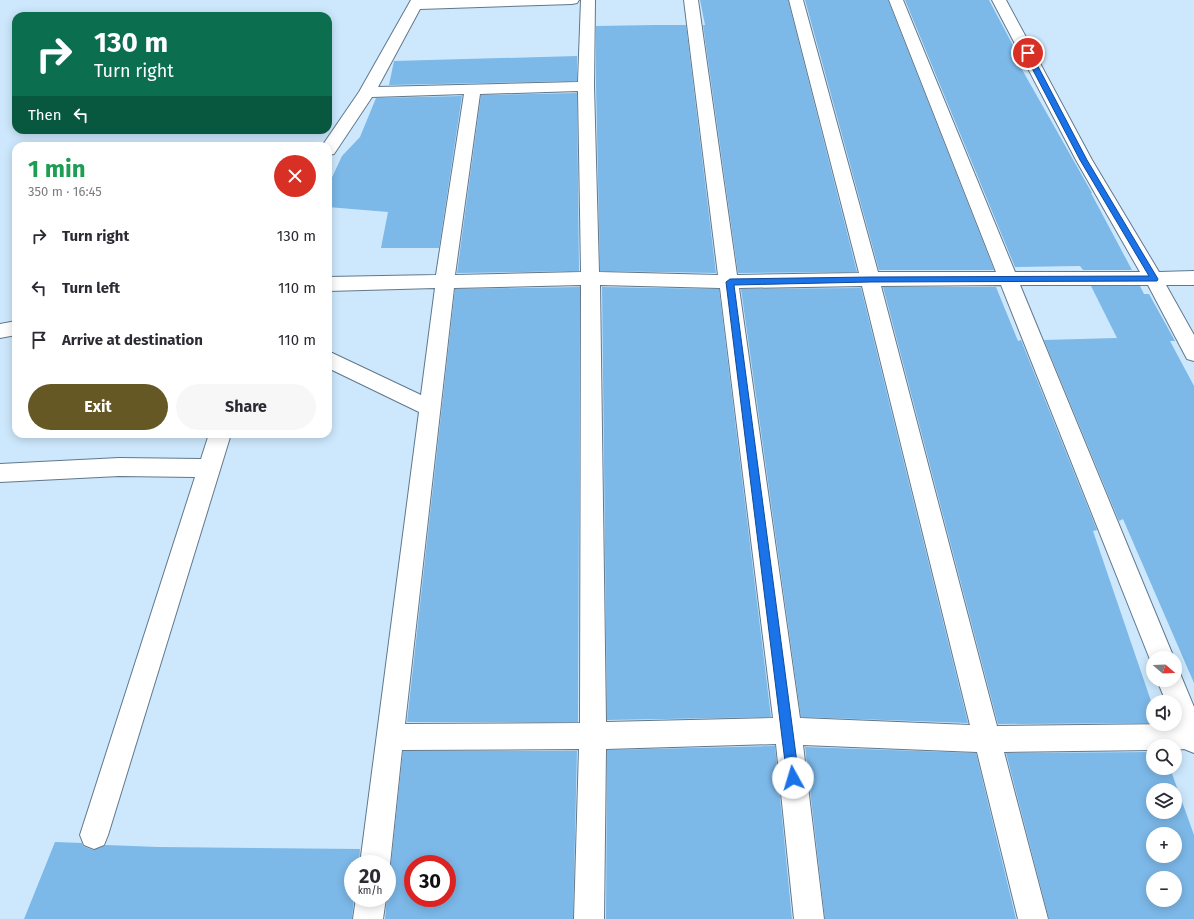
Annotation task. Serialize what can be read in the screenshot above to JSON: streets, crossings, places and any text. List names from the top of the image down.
{
  "north": "right",
  "page": {
    "turn": ["130 m", "Turn right"],
    "then": "Then",
    "heading": ["1 min", "350 m · 16:45"],
    "list": [
      {
        "name": "Turn right",
        "value": "130 m"
      },
      {
        "name": "Turn left",
        "value": "110 m"
      },
      {
        "name": "Arrive at destination",
        "value": "110 m"
      }
    ],
    "buttons": ["Exit", "Share"],
    "map_buttons": ["+", "−"],
    "speed": "20 km/h",
    "limit": "30"
  }
}
